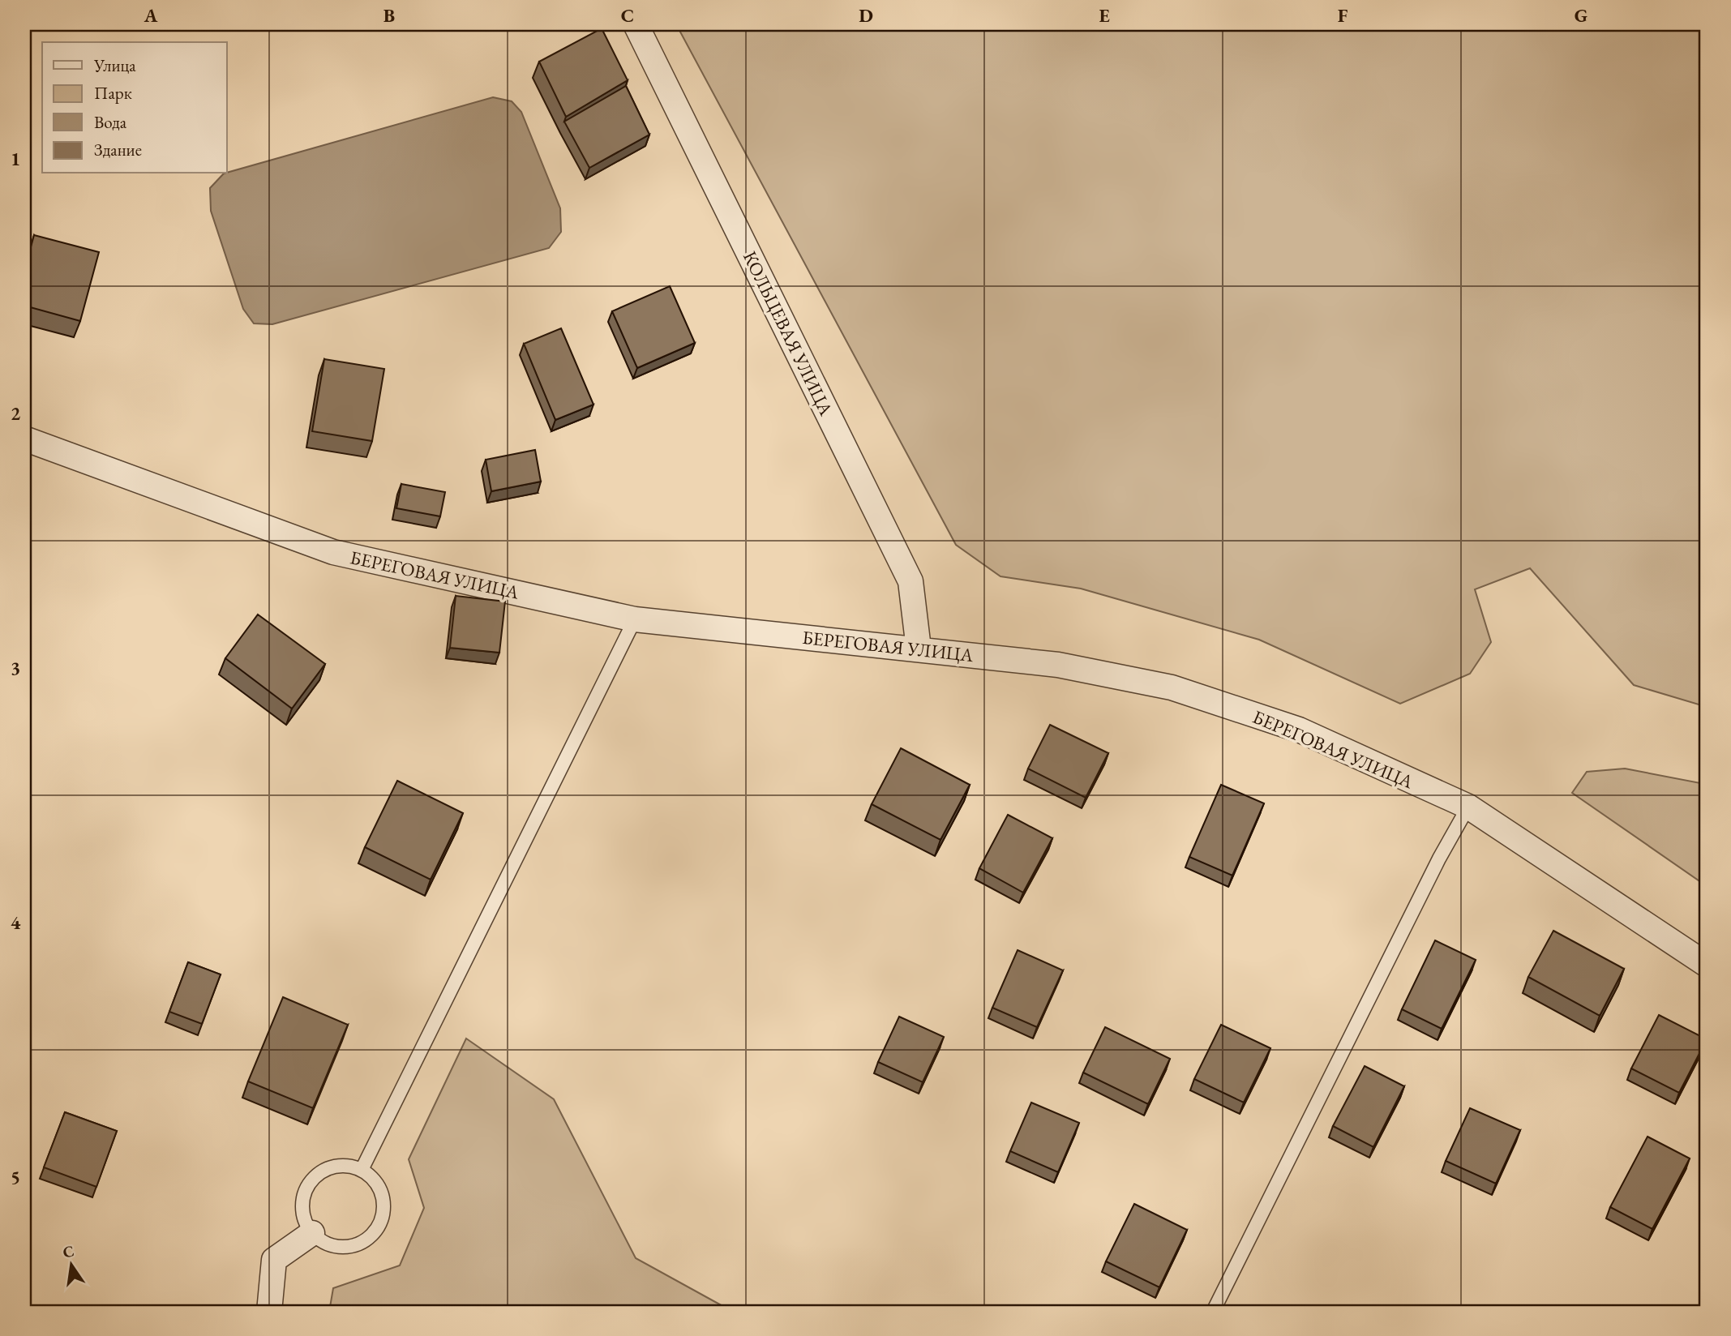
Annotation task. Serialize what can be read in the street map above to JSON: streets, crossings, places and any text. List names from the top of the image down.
{
  "streets": {
    "street": ["КОЛЬЦЕВАЯ УЛИЦА", "БЕРЕГОВАЯ УЛИЦА"]
  },
  "crossings": [
    ["КОЛЬЦЕВАЯ УЛИЦА", "БЕРЕГОВАЯ УЛИЦА"]
  ],
  "legend": [
    "Улица",
    "Парк",
    "Вода",
    "Здание"
  ],
  "north": "top",
  "grid": {
    "columns": [
      "A",
      "B",
      "C",
      "D",
      "E",
      "F",
      "G"
    ],
    "rows": [
      "1",
      "2",
      "3",
      "4",
      "5"
    ]
  }
}
